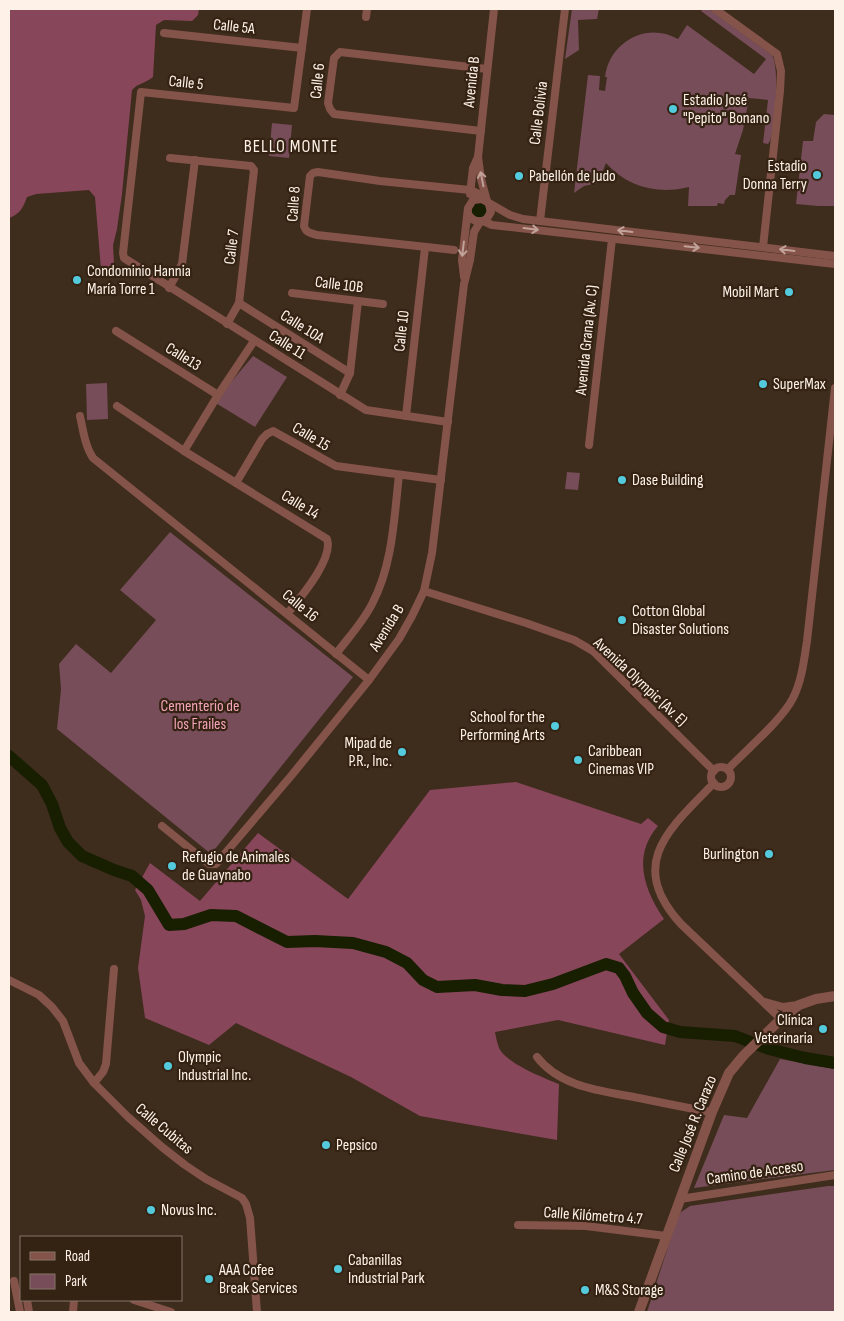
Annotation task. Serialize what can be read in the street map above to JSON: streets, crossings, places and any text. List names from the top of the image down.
{
  "streets": {
    "street": [
      "Calle 5A",
      "Calle 6",
      "Avenida B",
      "Calle 5",
      "Calle Bolivia",
      "Calle 8",
      "Calle 7",
      "Calle 10B",
      "Calle 10A",
      "Calle 10",
      "Avenida Grana (Av. C)",
      "Calle 11",
      "Calle13",
      "Calle 15",
      "Calle 14",
      "Calle 16",
      "Avenida Olympic (Av. E)",
      "Calle José R. Carazo",
      "Calle Cubitas",
      "Camino de Acceso",
      "Calle Kilómetro 4.7"
    ]
  },
  "crossings": [
    ["Calle 5A", "Calle 5"],
    ["Calle 6", "Avenida B"],
    ["Avenida B", "Calle 8"],
    ["Avenida B", "Calle 11"],
    ["Avenida B", "Calle 15"],
    ["Avenida B", "Calle 16"],
    ["Avenida B", "Avenida Olympic (Av. E)"],
    ["Calle 5", "Calle 11"],
    ["Calle 8", "Calle 10"],
    ["Calle 7", "Calle 10A"],
    ["Calle 7", "Calle 11"],
    ["Calle 10", "Calle 11"],
    ["Calle 15", "Calle 14"],
    ["Calle 14", "Calle 16"],
    ["Calle José R. Carazo", "Camino de Acceso"],
    ["Calle José R. Carazo", "Calle Kilómetro 4.7"]
  ],
  "districts": ["BELLO MONTE"],
  "parks": ["Cementerio de los Frailes"],
  "places": [
    "Estadio José \"Pepito\" Bonano",
    "Estadio Donna Terry",
    "Pabellón de Judo",
    "Condominio Hannia María Torre 1",
    "Mobil Mart",
    "SuperMax",
    "Dase Building",
    "Cotton Global Disaster Solutions",
    "School for the Performing Arts",
    "Mipad de P.R., Inc.",
    "Caribbean Cinemas VIP",
    "Burlington",
    "Refugio de Animales de Guaynabo",
    "Clínica Veterinaria",
    "Olympic Industrial Inc.",
    "Pepsico",
    "Novus Inc.",
    "Cabanillas Industrial Park",
    "AAA Cofee Break Services",
    "M&S Storage"
  ],
  "legend": ["Road", "Park"]
}
